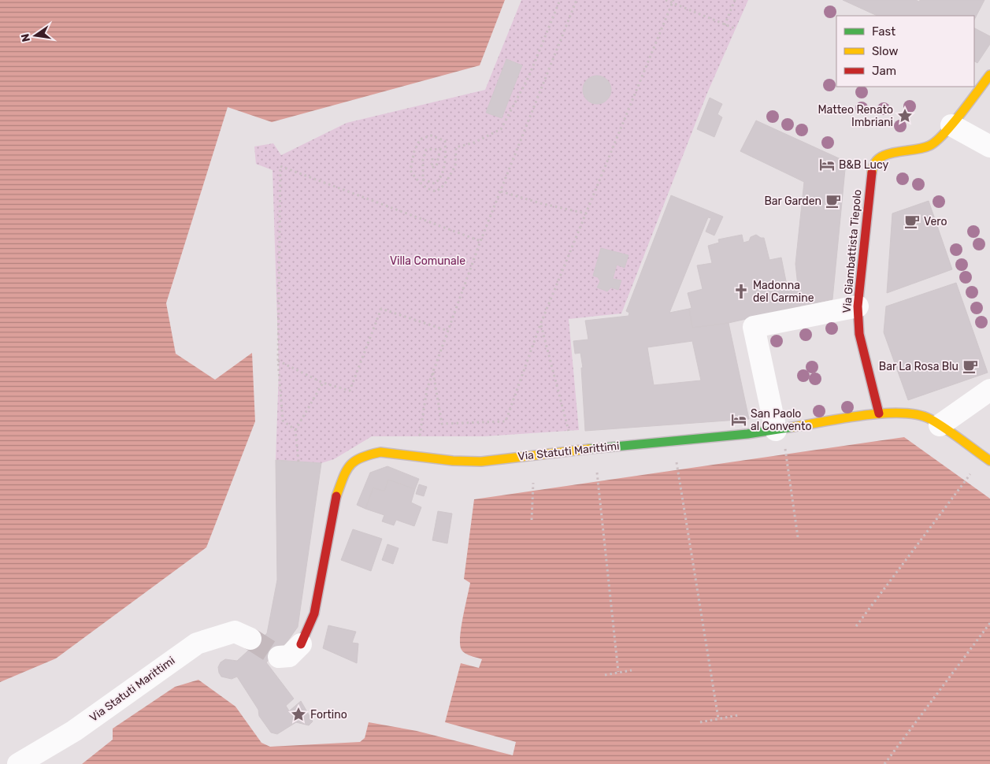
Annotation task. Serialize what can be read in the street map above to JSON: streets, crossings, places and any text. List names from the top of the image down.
{
  "streets": {
    "street": ["Via Giambattista Tiepolo", "Via Statuti Marittimi"]
  },
  "crossings": [
    ["Via Giambattista Tiepolo", "Via Statuti Marittimi"]
  ],
  "parks": ["Villa Comunale"],
  "places": {
    "place": ["Matteo Renato Imbriani", "Fortino"],
    "hotel": ["B&B Lucy", "San Paolo al Convento"],
    "cafe": ["Bar Garden", "Vero", "Bar La Rosa Blu"],
    "church": ["Madonna del Carmine"]
  },
  "legend": ["Fast", "Slow", "Jam"],
  "north": "left"
}
